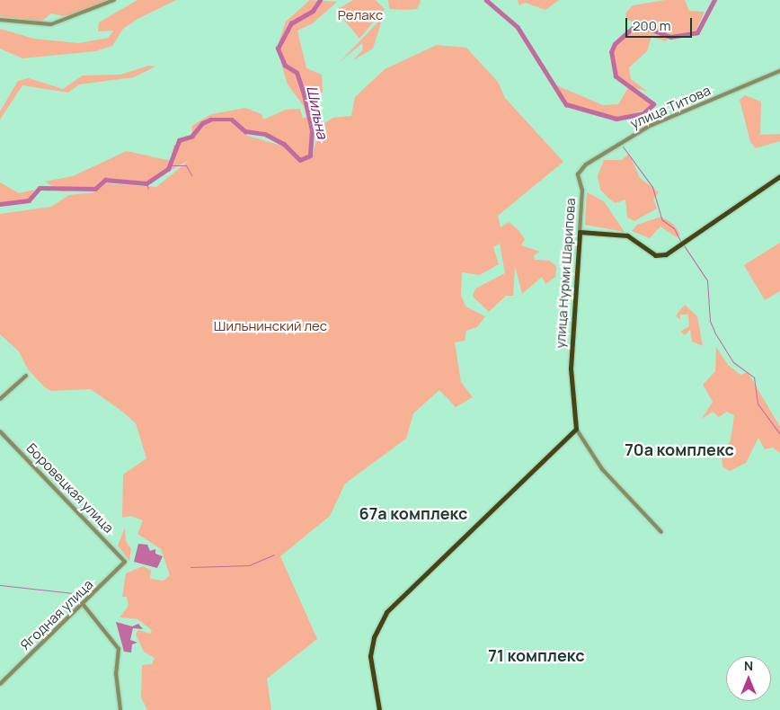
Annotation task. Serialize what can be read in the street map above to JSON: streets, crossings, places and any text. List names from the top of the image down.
{
  "streets": {
    "main road": ["улица Нурми Шарипова"],
    "street": ["улица Титова", "Боровецкая улица", "Ягодная улица"]
  },
  "crossings": [
    ["улица Титова", "улица Нурми Шарипова"],
    ["Боровецкая улица", "Ягодная улица"]
  ],
  "districts": ["70а комплекс", "67а комплекс", "71 комплекс"],
  "water": ["Шильна"],
  "parks": ["Релакс", "Шильнинский лес"],
  "scale_bar": "200 m",
  "north": "top"
}
